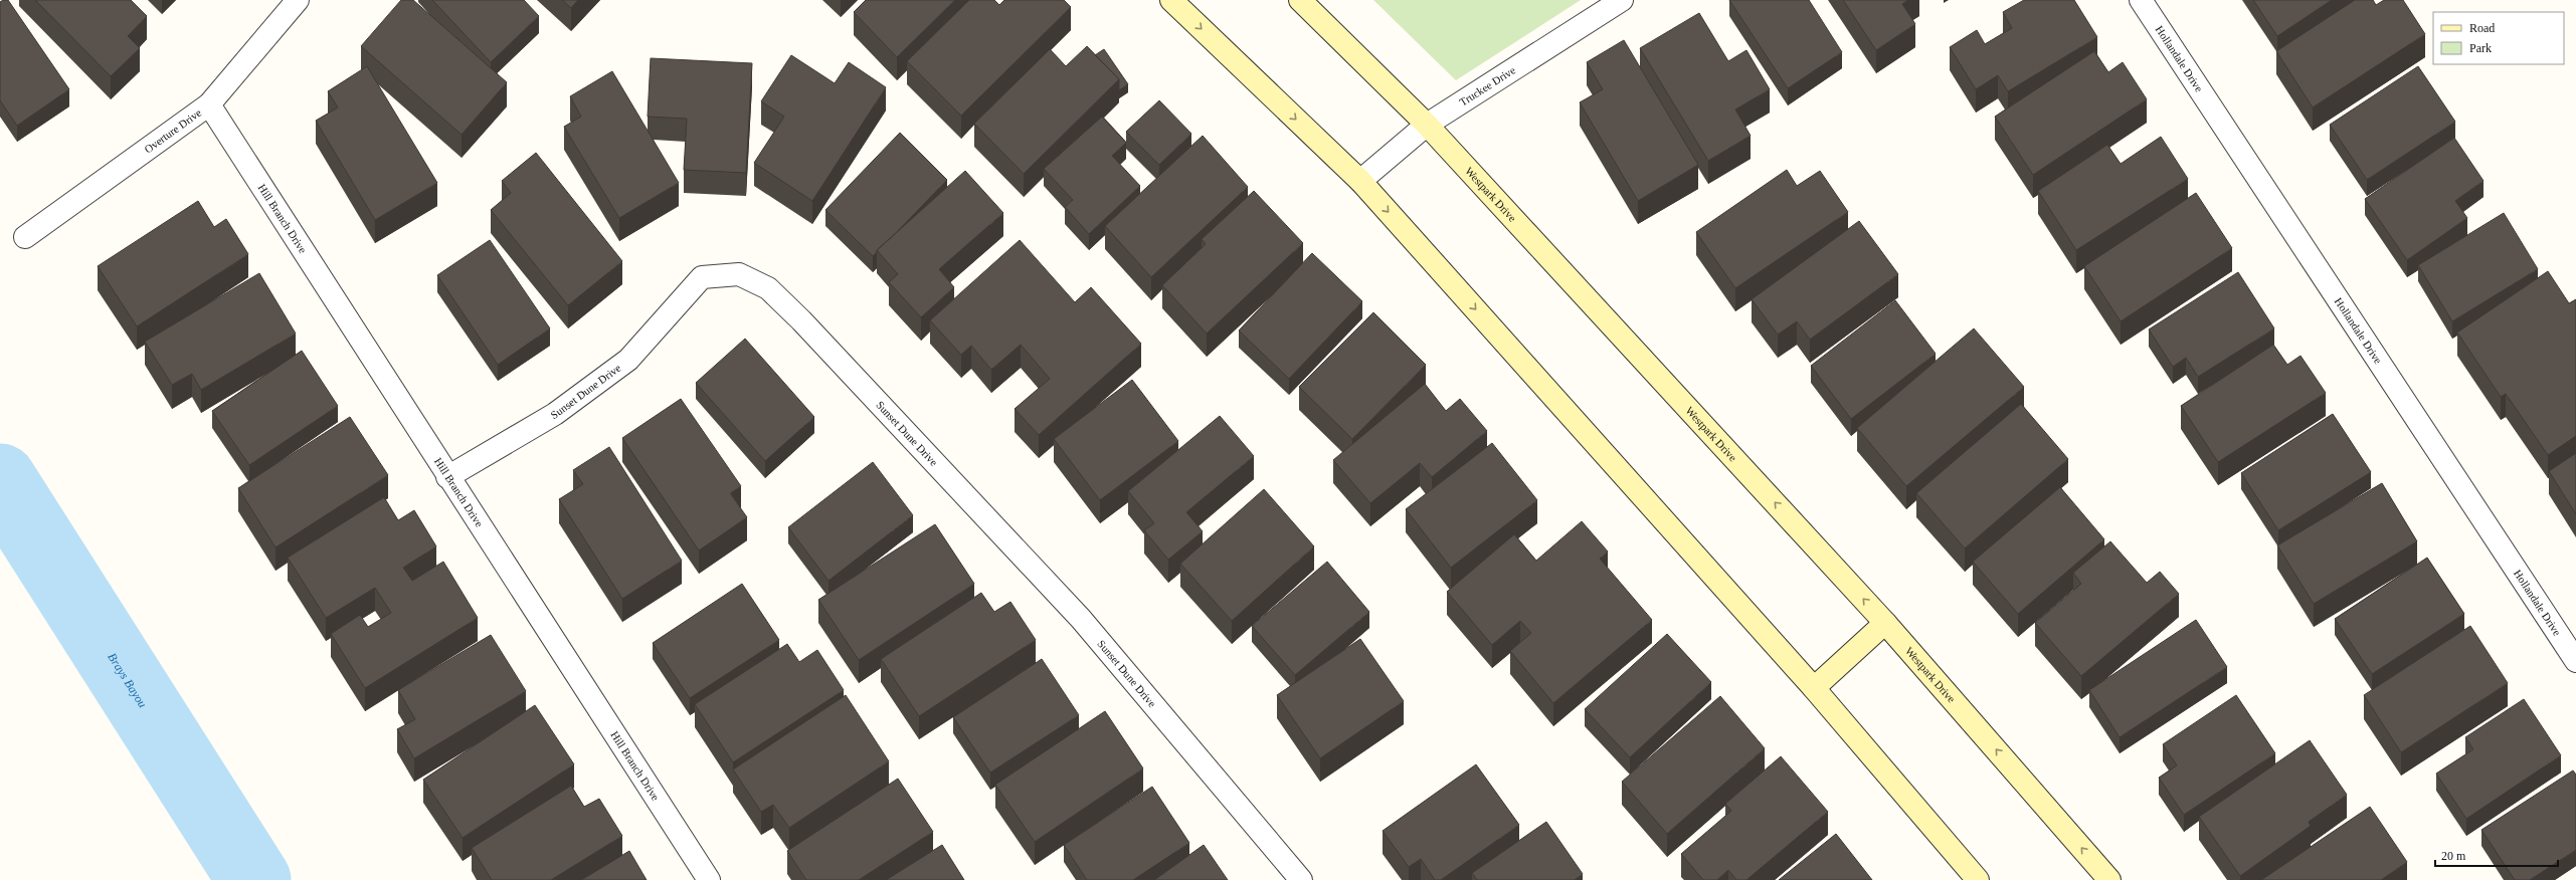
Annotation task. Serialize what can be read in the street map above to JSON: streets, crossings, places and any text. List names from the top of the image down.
{
  "streets": {
    "main road": ["Westpark Drive"],
    "street": [
      "Hollandale Drive",
      "Truckee Drive",
      "Overture Drive",
      "Hill Branch Drive",
      "Sunset Dune Drive"
    ]
  },
  "crossings": [
    ["Truckee Drive", "Westpark Drive"],
    ["Overture Drive", "Hill Branch Drive"],
    ["Hill Branch Drive", "Sunset Dune Drive"]
  ],
  "water": ["Brays Bayou"],
  "legend": ["Road", "Park"],
  "scale_bar": "20 m"
}
